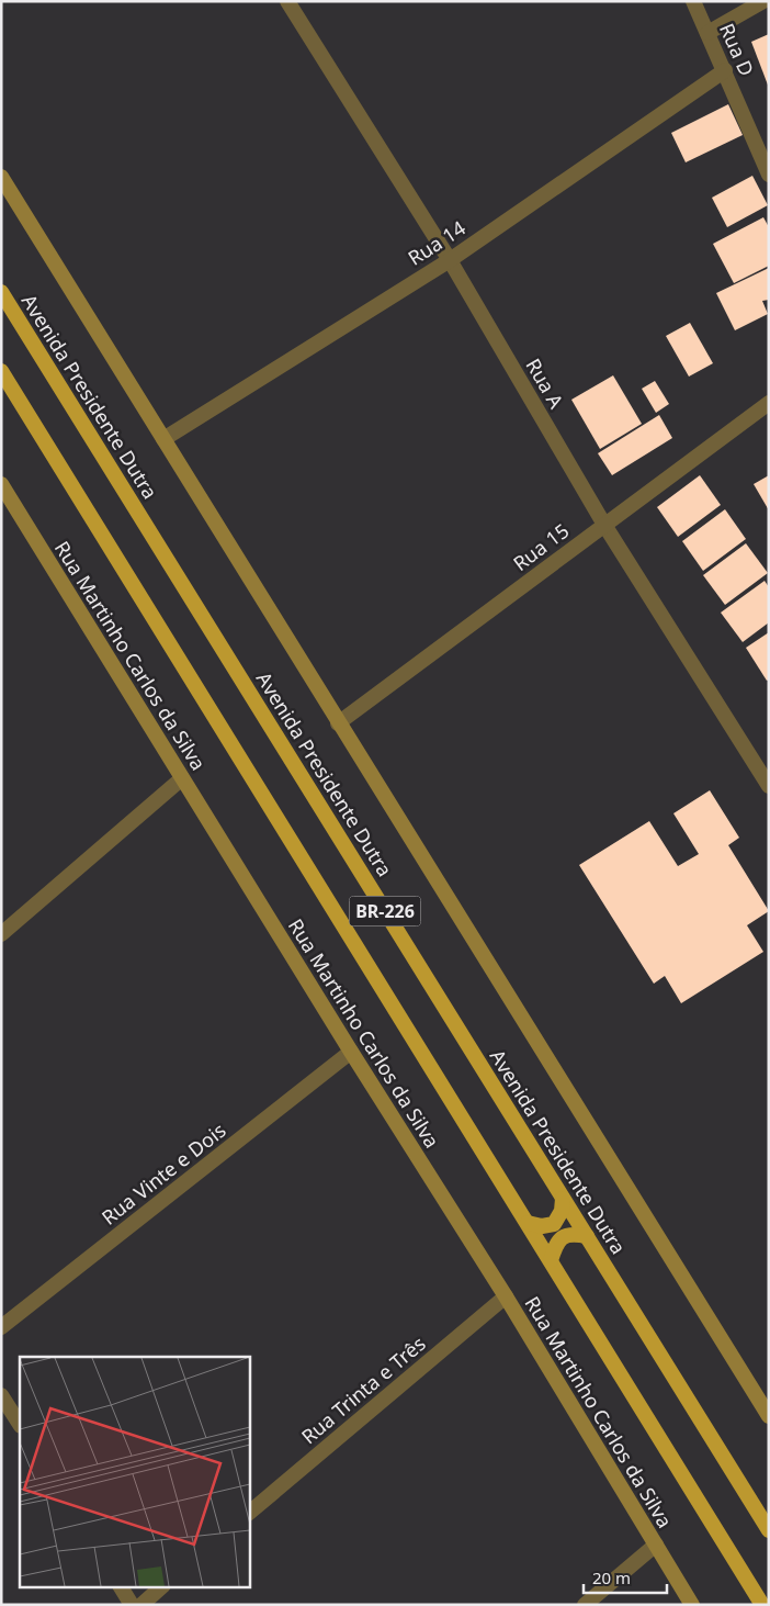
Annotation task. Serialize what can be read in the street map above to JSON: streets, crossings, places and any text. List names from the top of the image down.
{
  "streets": {
    "highway": ["Avenida Presidente Dutra", "BR-226"],
    "main road": ["Rua Martinho Carlos da Silva"],
    "street": [
      "Rua D",
      "Rua 14",
      "Rua A",
      "Rua 15",
      "Rua Vinte e Dois",
      "Rua Trinta e Três"
    ]
  },
  "crossings": [
    ["Rua D", "Rua 14"],
    ["Rua 14", "Rua A"],
    ["Rua A", "Rua 15"],
    ["Rua Martinho Carlos da Silva", "Rua Vinte e Dois"],
    ["Rua Martinho Carlos da Silva", "Rua Trinta e Três"]
  ],
  "scale_bar": "20 m"
}
